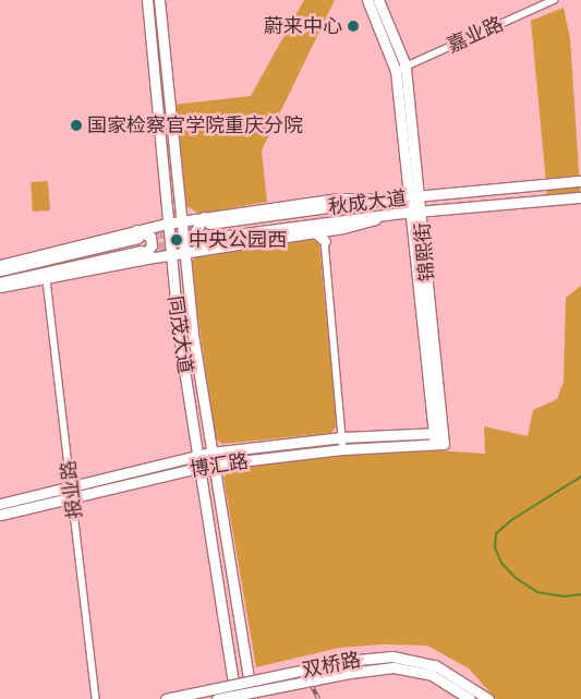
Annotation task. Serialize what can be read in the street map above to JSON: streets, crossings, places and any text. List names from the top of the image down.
{
  "streets": {
    "main road": [
      "秋成大道",
      "锦熙街",
      "同茂大道",
      "博汇路",
      "双桥路"
    ],
    "street": ["嘉业路", "报业路"]
  },
  "crossings": [
    ["嘉业路", "锦熙街"],
    ["秋成大道", "锦熙街"],
    ["秋成大道", "同茂大道"],
    ["锦熙街", "博汇路"],
    ["同茂大道", "博汇路"],
    ["博汇路", "报业路"]
  ],
  "places": ["蔚来中心", "国家检察官学院重庆分院", "中央公园西"]
}
